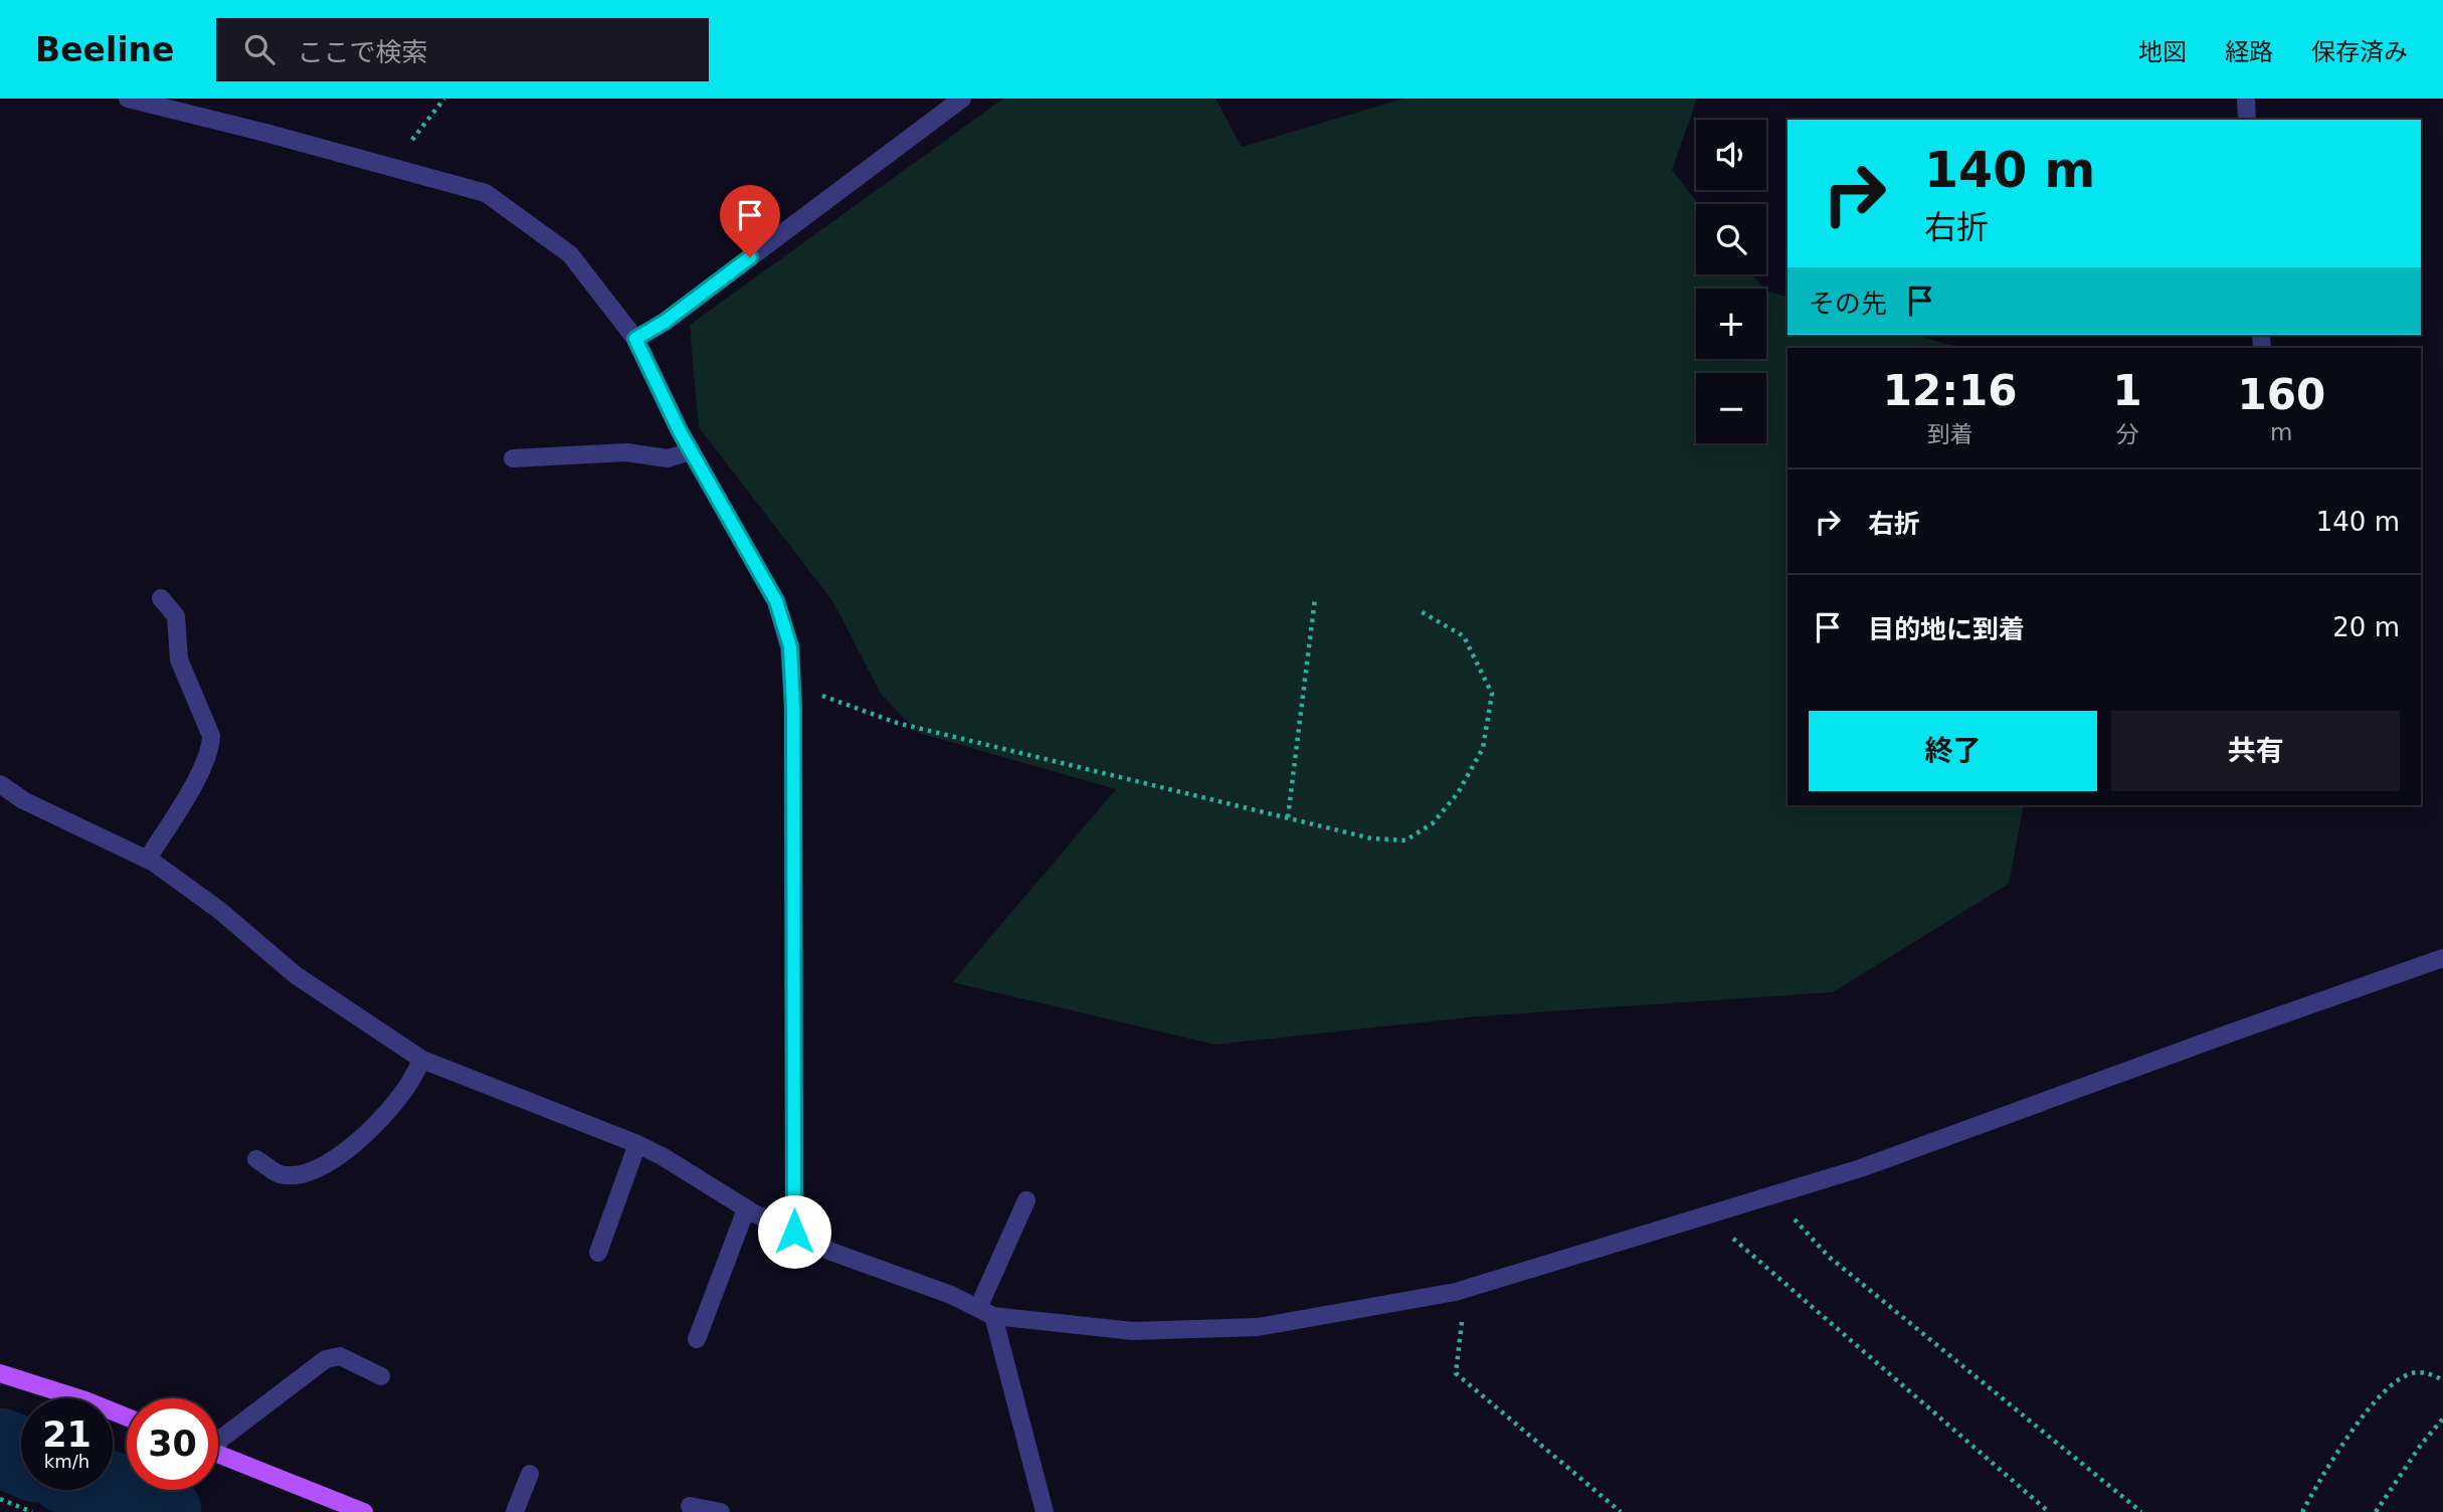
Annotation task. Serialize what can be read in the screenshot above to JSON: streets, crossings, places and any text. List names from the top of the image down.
{
  "page": {
    "header": "Beeline",
    "search": "ここで検索",
    "nav": ["地図", "経路", "保存済み"],
    "map_buttons": ["+", "−"],
    "turn": ["140 m", "右折"],
    "then": "その先",
    "eta": [
      "12:16",
      "到着",
      "1",
      "分",
      "160",
      "m"
    ],
    "list": [
      {
        "name": "右折",
        "value": "140 m"
      },
      {
        "name": "目的地に到着",
        "value": "20 m"
      }
    ],
    "buttons": ["終了", "共有"],
    "speed": "21 km/h",
    "limit": "30"
  }
}
